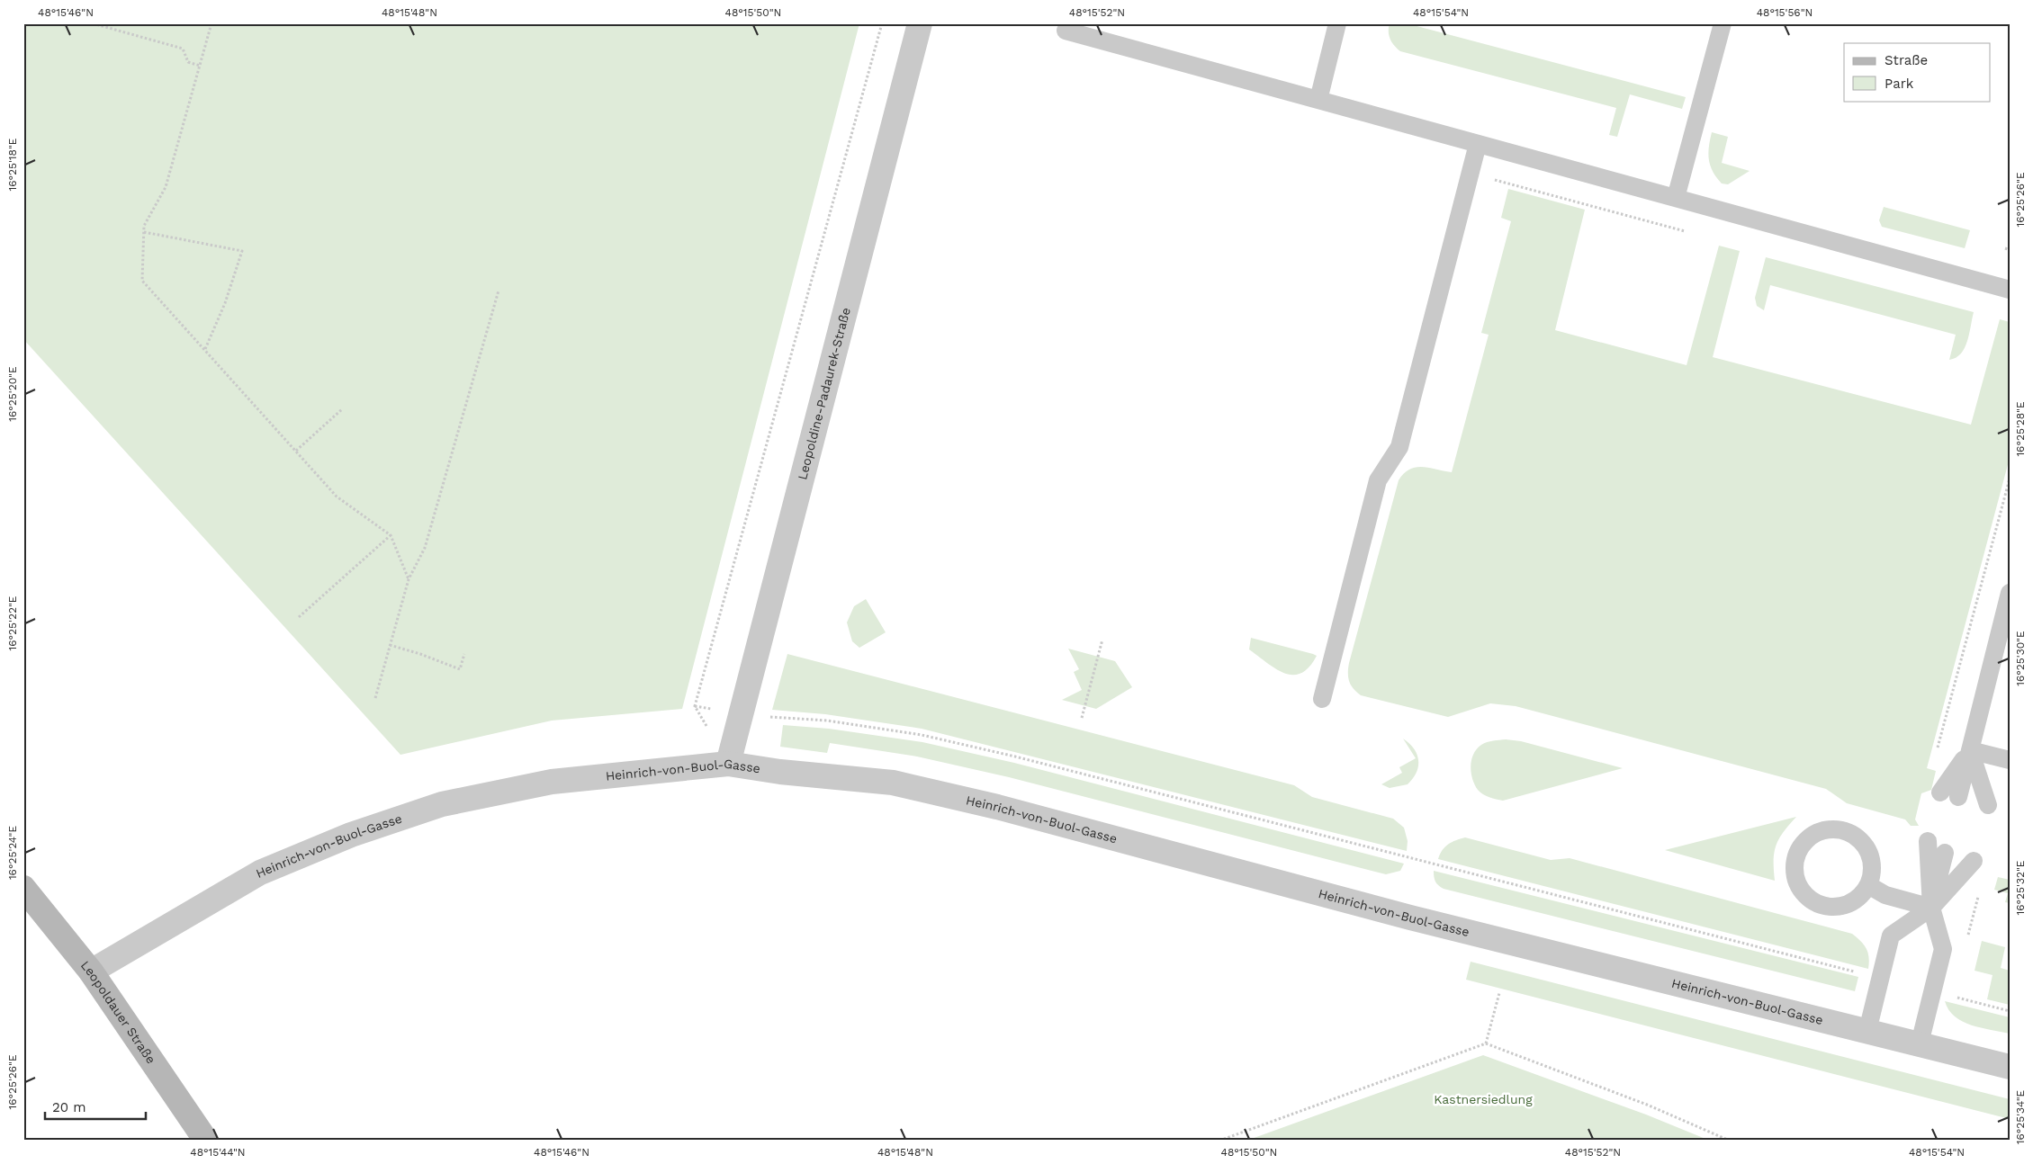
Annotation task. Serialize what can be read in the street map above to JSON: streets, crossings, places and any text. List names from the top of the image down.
{
  "streets": {
    "main road": ["Leopoldauer Straße"],
    "street": ["Leopoldine-Padaurek-Straße", "Heinrich-von-Buol-Gasse"]
  },
  "crossings": [
    ["Leopoldine-Padaurek-Straße", "Heinrich-von-Buol-Gasse"],
    ["Heinrich-von-Buol-Gasse", "Leopoldauer Straße"]
  ],
  "parks": ["Kastnersiedlung"],
  "legend": ["Straße", "Park"],
  "scale_bar": "20 m",
  "coordinates": [
    "48°15'46\"N",
    "48°15'48\"N",
    "48°15'50\"N",
    "48°15'52\"N",
    "48°15'54\"N",
    "48°15'56\"N",
    "16°25'18\"E",
    "16°25'26\"E",
    "16°25'20\"E",
    "16°25'28\"E",
    "16°25'22\"E",
    "16°25'30\"E",
    "16°25'24\"E",
    "16°25'32\"E",
    "16°25'34\"E",
    "48°15'44\"N"
  ]
}
